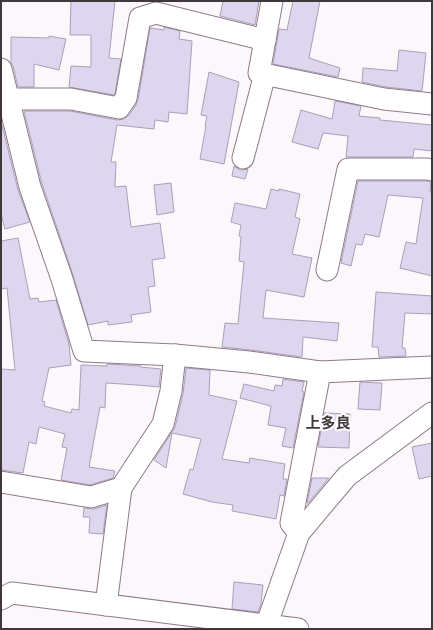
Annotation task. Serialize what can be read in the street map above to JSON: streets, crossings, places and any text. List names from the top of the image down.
{
  "districts": ["上多良"]
}
